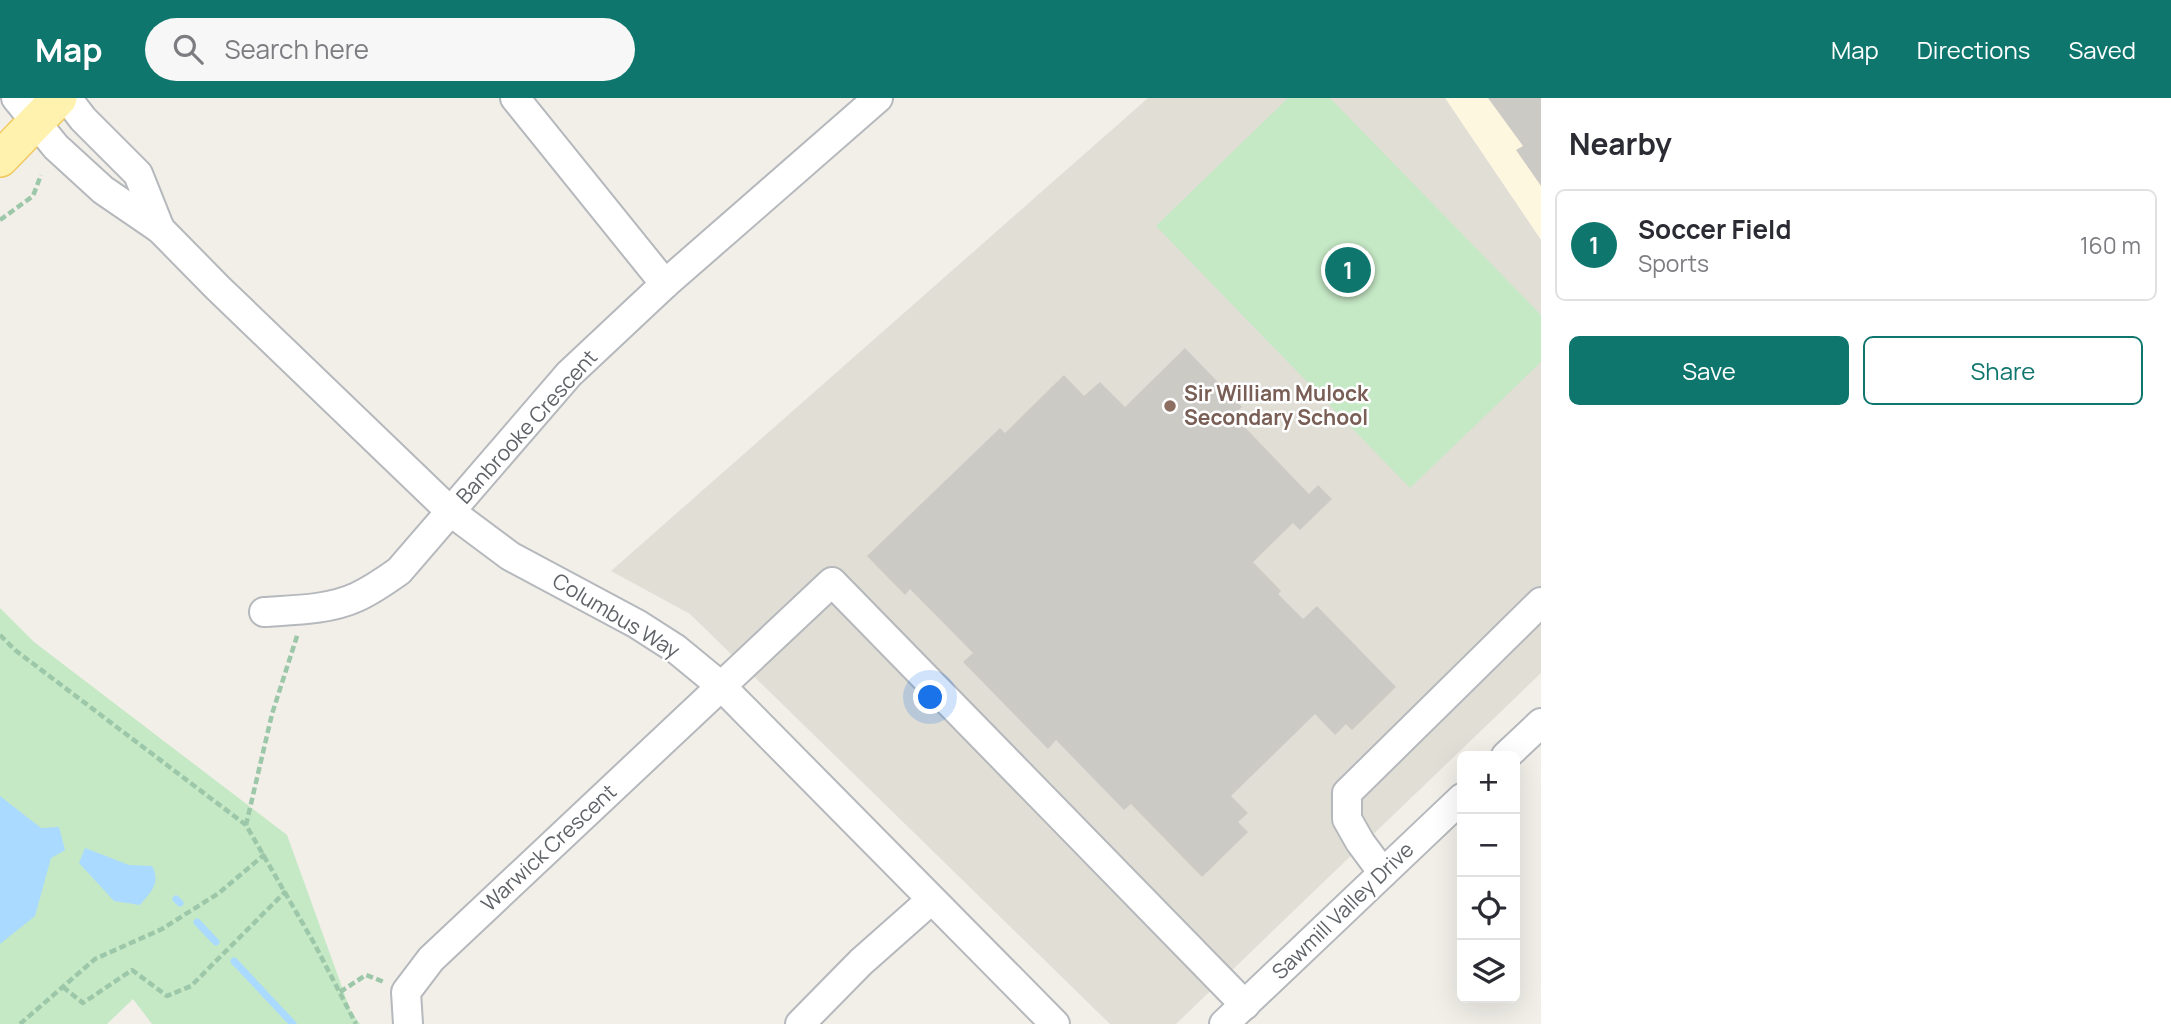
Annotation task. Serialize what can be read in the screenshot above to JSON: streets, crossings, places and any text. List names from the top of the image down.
{
  "streets": {
    "street": [
      "Banbrooke Crescent",
      "Columbus Way",
      "Warwick Crescent",
      "Sawmill Valley Drive"
    ]
  },
  "crossings": [
    ["Banbrooke Crescent", "Columbus Way"],
    ["Columbus Way", "Warwick Crescent"],
    ["Warwick Crescent", "Sawmill Valley Drive"]
  ],
  "places": ["Sir William Mulock Secondary School"],
  "page": {
    "header": "Map",
    "search": "Search here",
    "nav": ["Map", "Directions", "Saved"],
    "heading": "Nearby",
    "list": [
      {
        "mark": "1",
        "name": "Soccer Field",
        "note": "Sports",
        "value": "160 m"
      }
    ],
    "pins": "1",
    "buttons": ["Save", "Share"],
    "map_buttons": ["+", "−"]
  }
}
